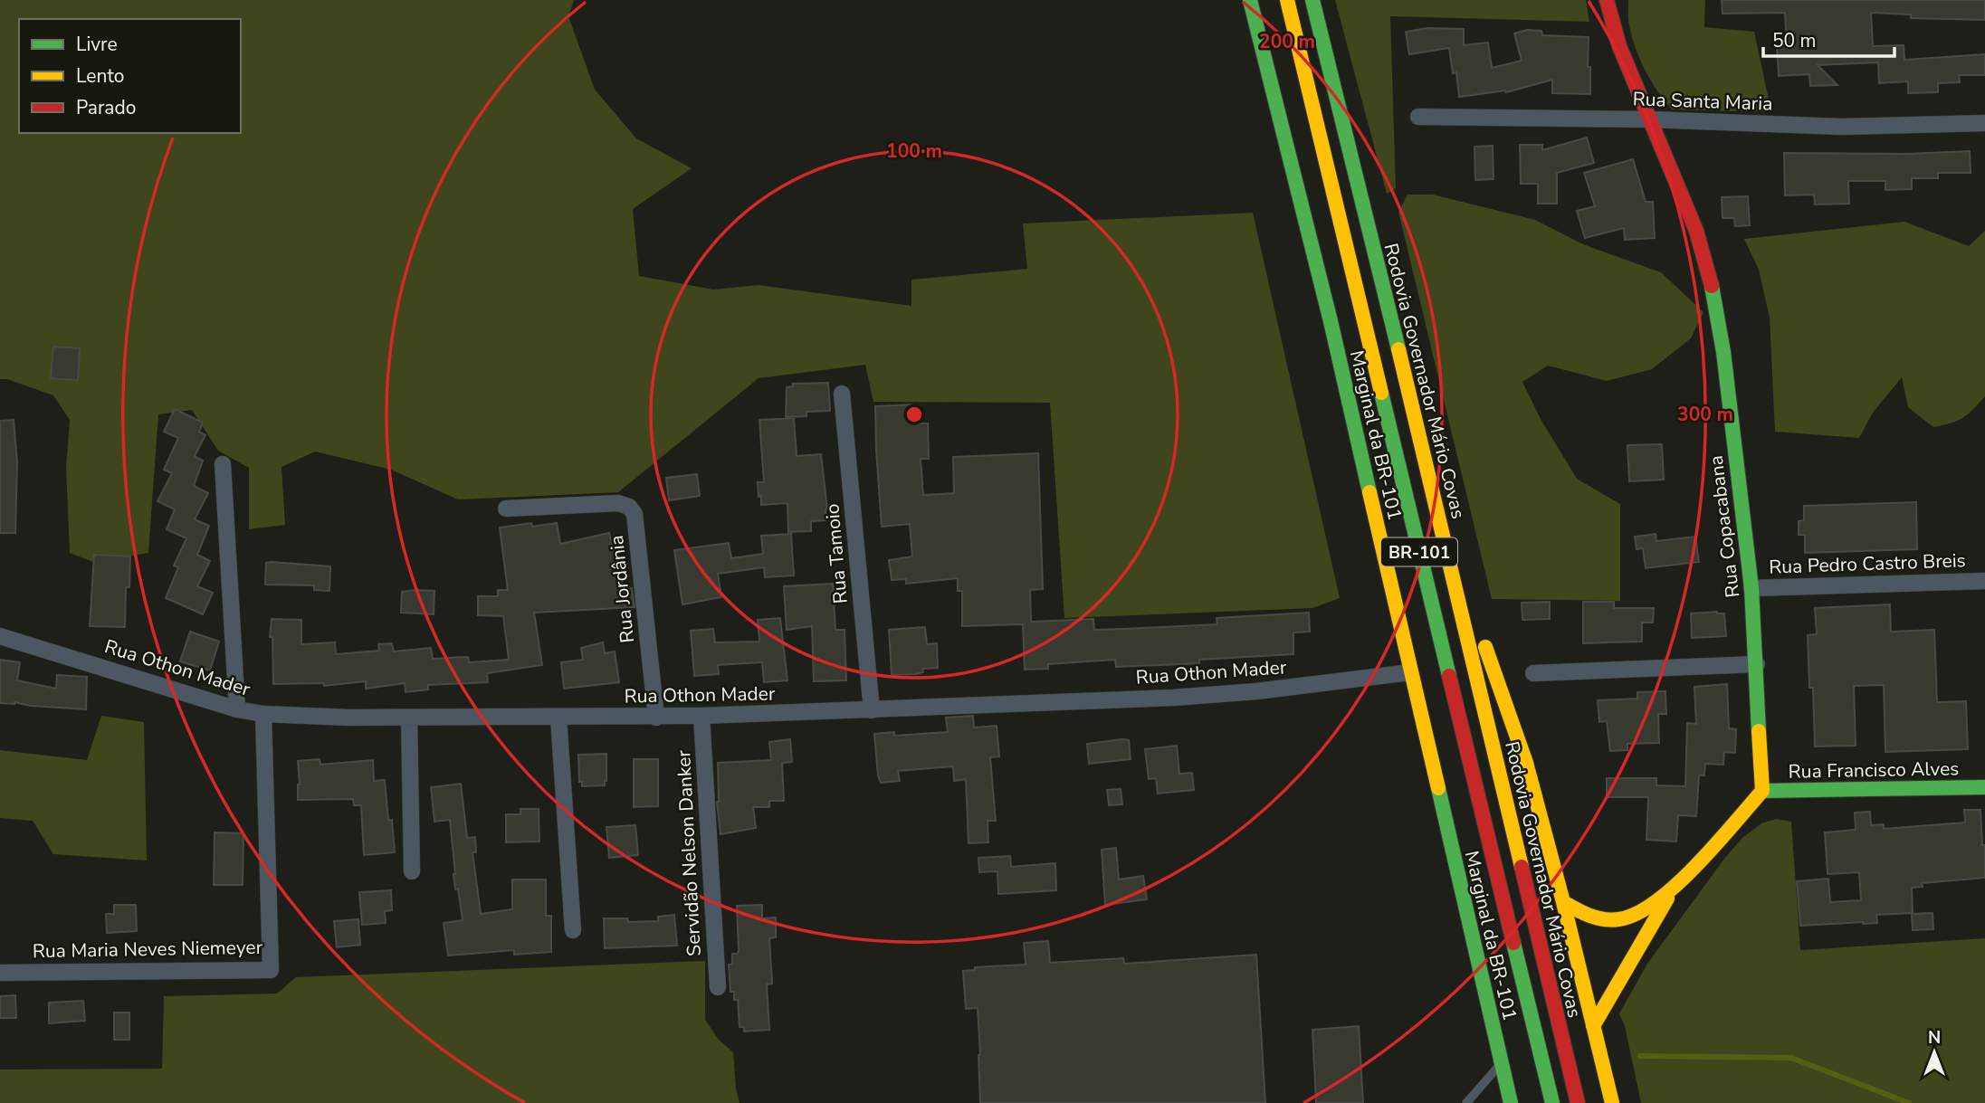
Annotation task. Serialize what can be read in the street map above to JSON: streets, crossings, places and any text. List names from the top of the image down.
{
  "streets": {
    "main road": [
      "Rodovia Governador Mário Covas",
      "Marginal da BR-101",
      "Rua Copacabana",
      "BR-101",
      "Rua Francisco Alves"
    ],
    "street": [
      "Rua Santa Maria",
      "Rua Tamoio",
      "Rua Pedro Castro Breis",
      "Rua Jordânia",
      "Rua Othon Mader",
      "Servidão Nelson Danker",
      "Rua Maria Neves Niemeyer"
    ]
  },
  "crossings": [
    ["Rua Santa Maria", "Rua Copacabana"],
    ["Marginal da BR-101", "Rua Othon Mader"],
    ["Rua Copacabana", "Rua Pedro Castro Breis"],
    ["Rua Copacabana", "Rua Francisco Alves"],
    ["Rua Tamoio", "Rua Othon Mader"],
    ["Rua Jordânia", "Rua Othon Mader"],
    ["Rua Othon Mader", "Servidão Nelson Danker"],
    ["Rua Othon Mader", "Rua Maria Neves Niemeyer"]
  ],
  "legend": ["Livre", "Lento", "Parado"],
  "scale_bar": "50 m",
  "north": "top",
  "rings": ["200 m", "100 m", "300 m"]
}
